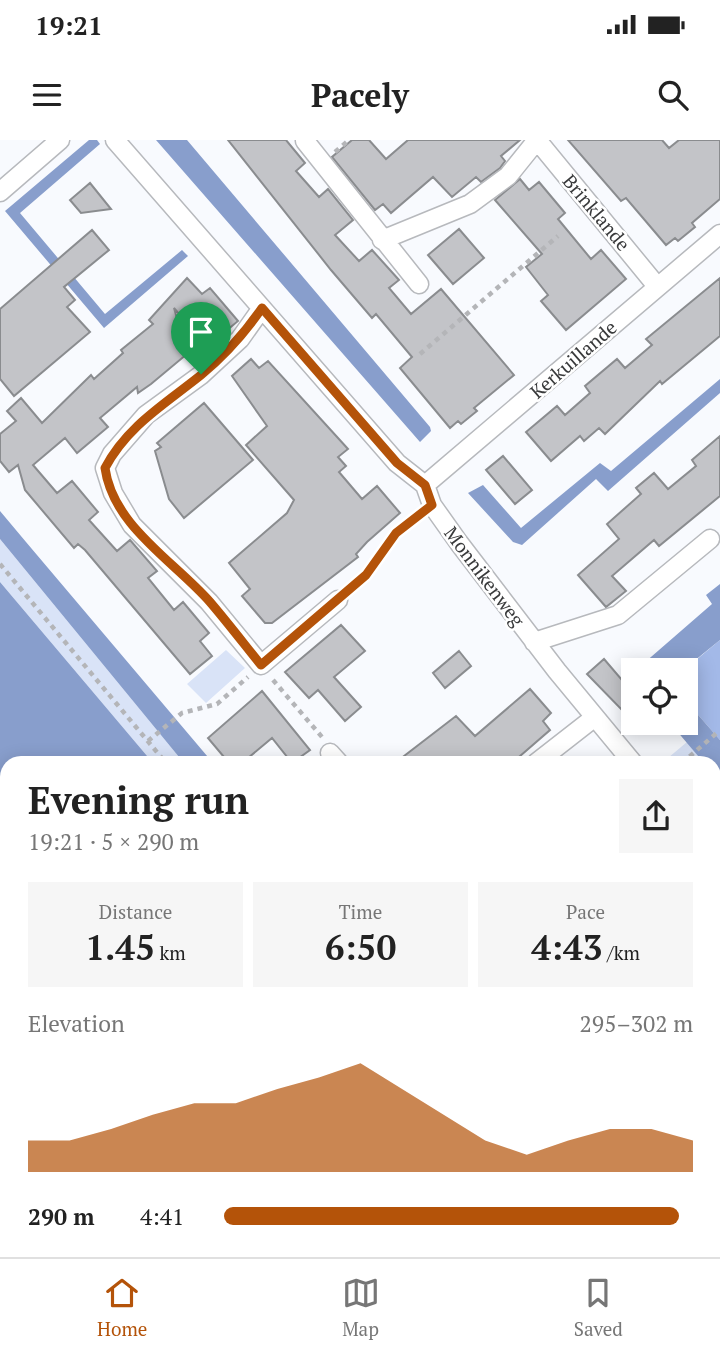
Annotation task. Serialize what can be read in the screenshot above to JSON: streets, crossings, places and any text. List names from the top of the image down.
{
  "streets": {
    "street": ["Brinklande", "Kerkuillande", "Monnikenweg"]
  },
  "crossings": [
    ["Brinklande", "Kerkuillande"],
    ["Kerkuillande", "Monnikenweg"]
  ],
  "page": {
    "status": "19:21",
    "header": "Pacely",
    "heading": ["Evening run", "19:21 · 5 × 290 m"],
    "stats": [
      ["Distance", "1.45 km"],
      ["Time", "6:50"],
      ["Pace", "4:43 /km"]
    ],
    "chart": ["Elevation", "295–302 m"],
    "list": [
      {
        "name": "290 m",
        "note": "4:41"
      }
    ],
    "tabs": ["Home", "Map", "Saved"]
  }
}
